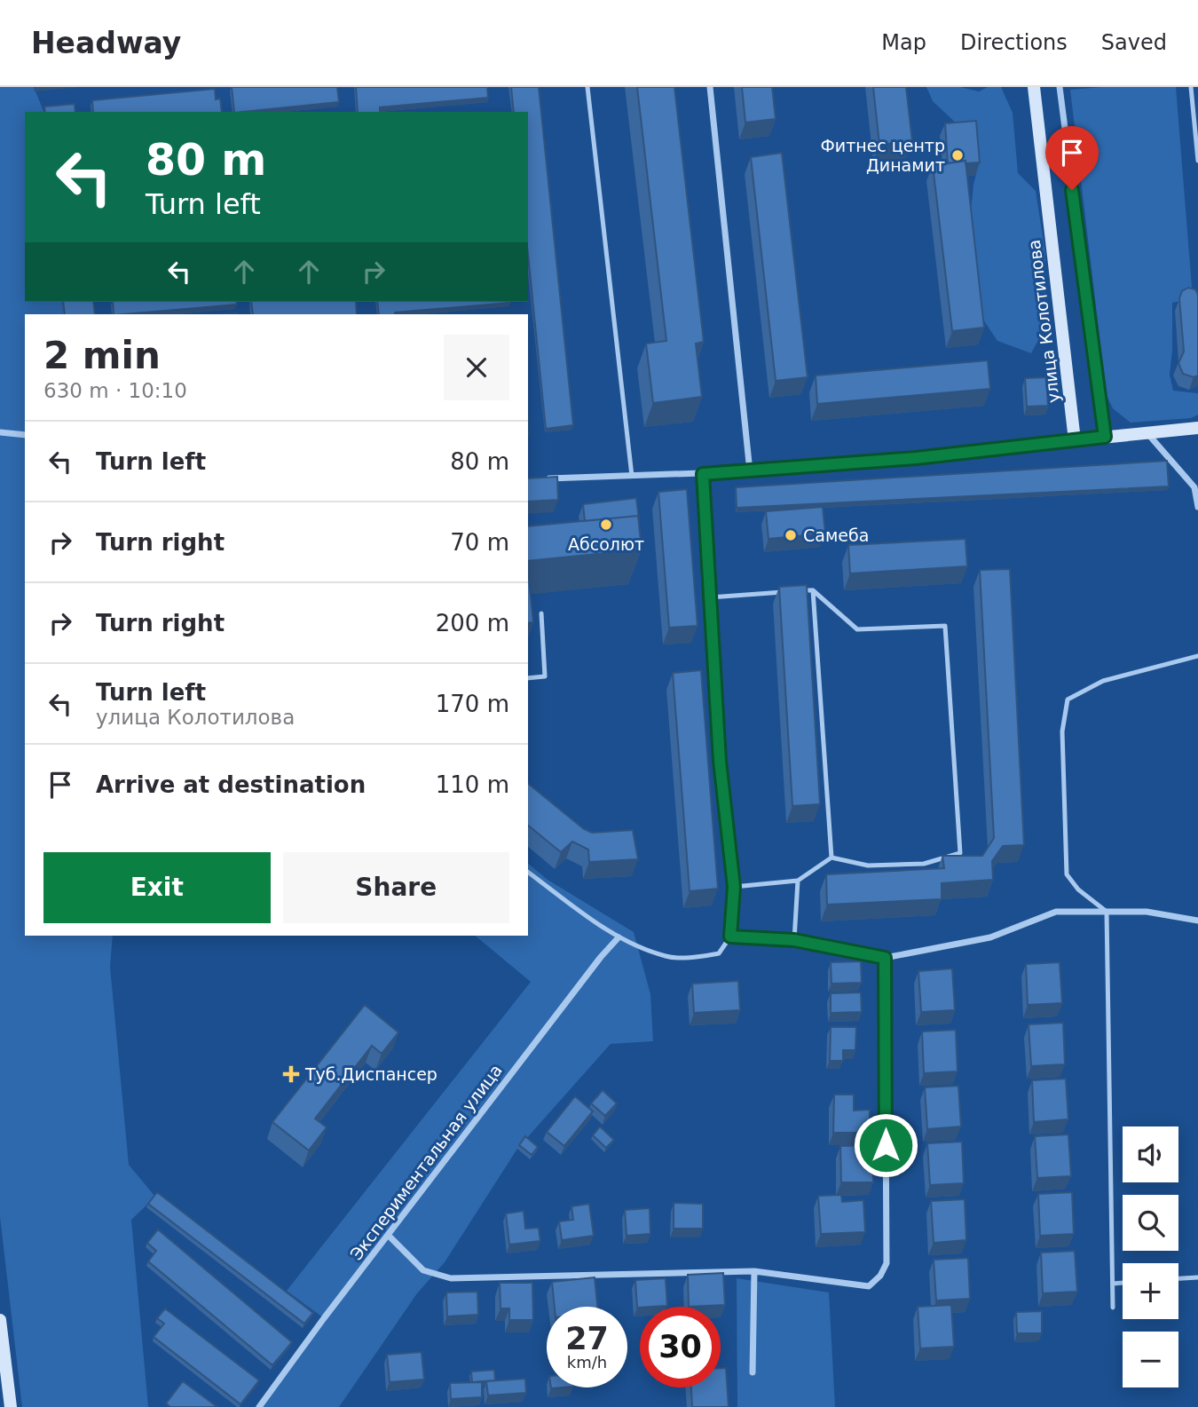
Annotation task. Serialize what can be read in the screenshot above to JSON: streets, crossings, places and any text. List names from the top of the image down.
{
  "streets": {
    "main road": ["улица Колотилова"],
    "street": ["Экспериментальная улица"]
  },
  "places": {
    "other": ["Фитнес центр Динамит", "Абсолют", "Самеба"],
    "health": ["Туб.Диспансер"]
  },
  "page": {
    "header": "Headway",
    "nav": ["Map", "Directions", "Saved"],
    "turn": ["80 m", "Turn left"],
    "heading": ["2 min", "630 m · 10:10"],
    "list": [
      {
        "name": "Turn left",
        "value": "80 m"
      },
      {
        "name": "Turn right",
        "value": "70 m"
      },
      {
        "name": "Turn right",
        "value": "200 m"
      },
      {
        "name": "Turn left",
        "note": "улица Колотилова",
        "value": "170 m"
      },
      {
        "name": "Arrive at destination",
        "value": "110 m"
      }
    ],
    "buttons": ["Exit", "Share"],
    "map_buttons": ["+", "−"],
    "speed": "27 km/h",
    "limit": "30"
  }
}
